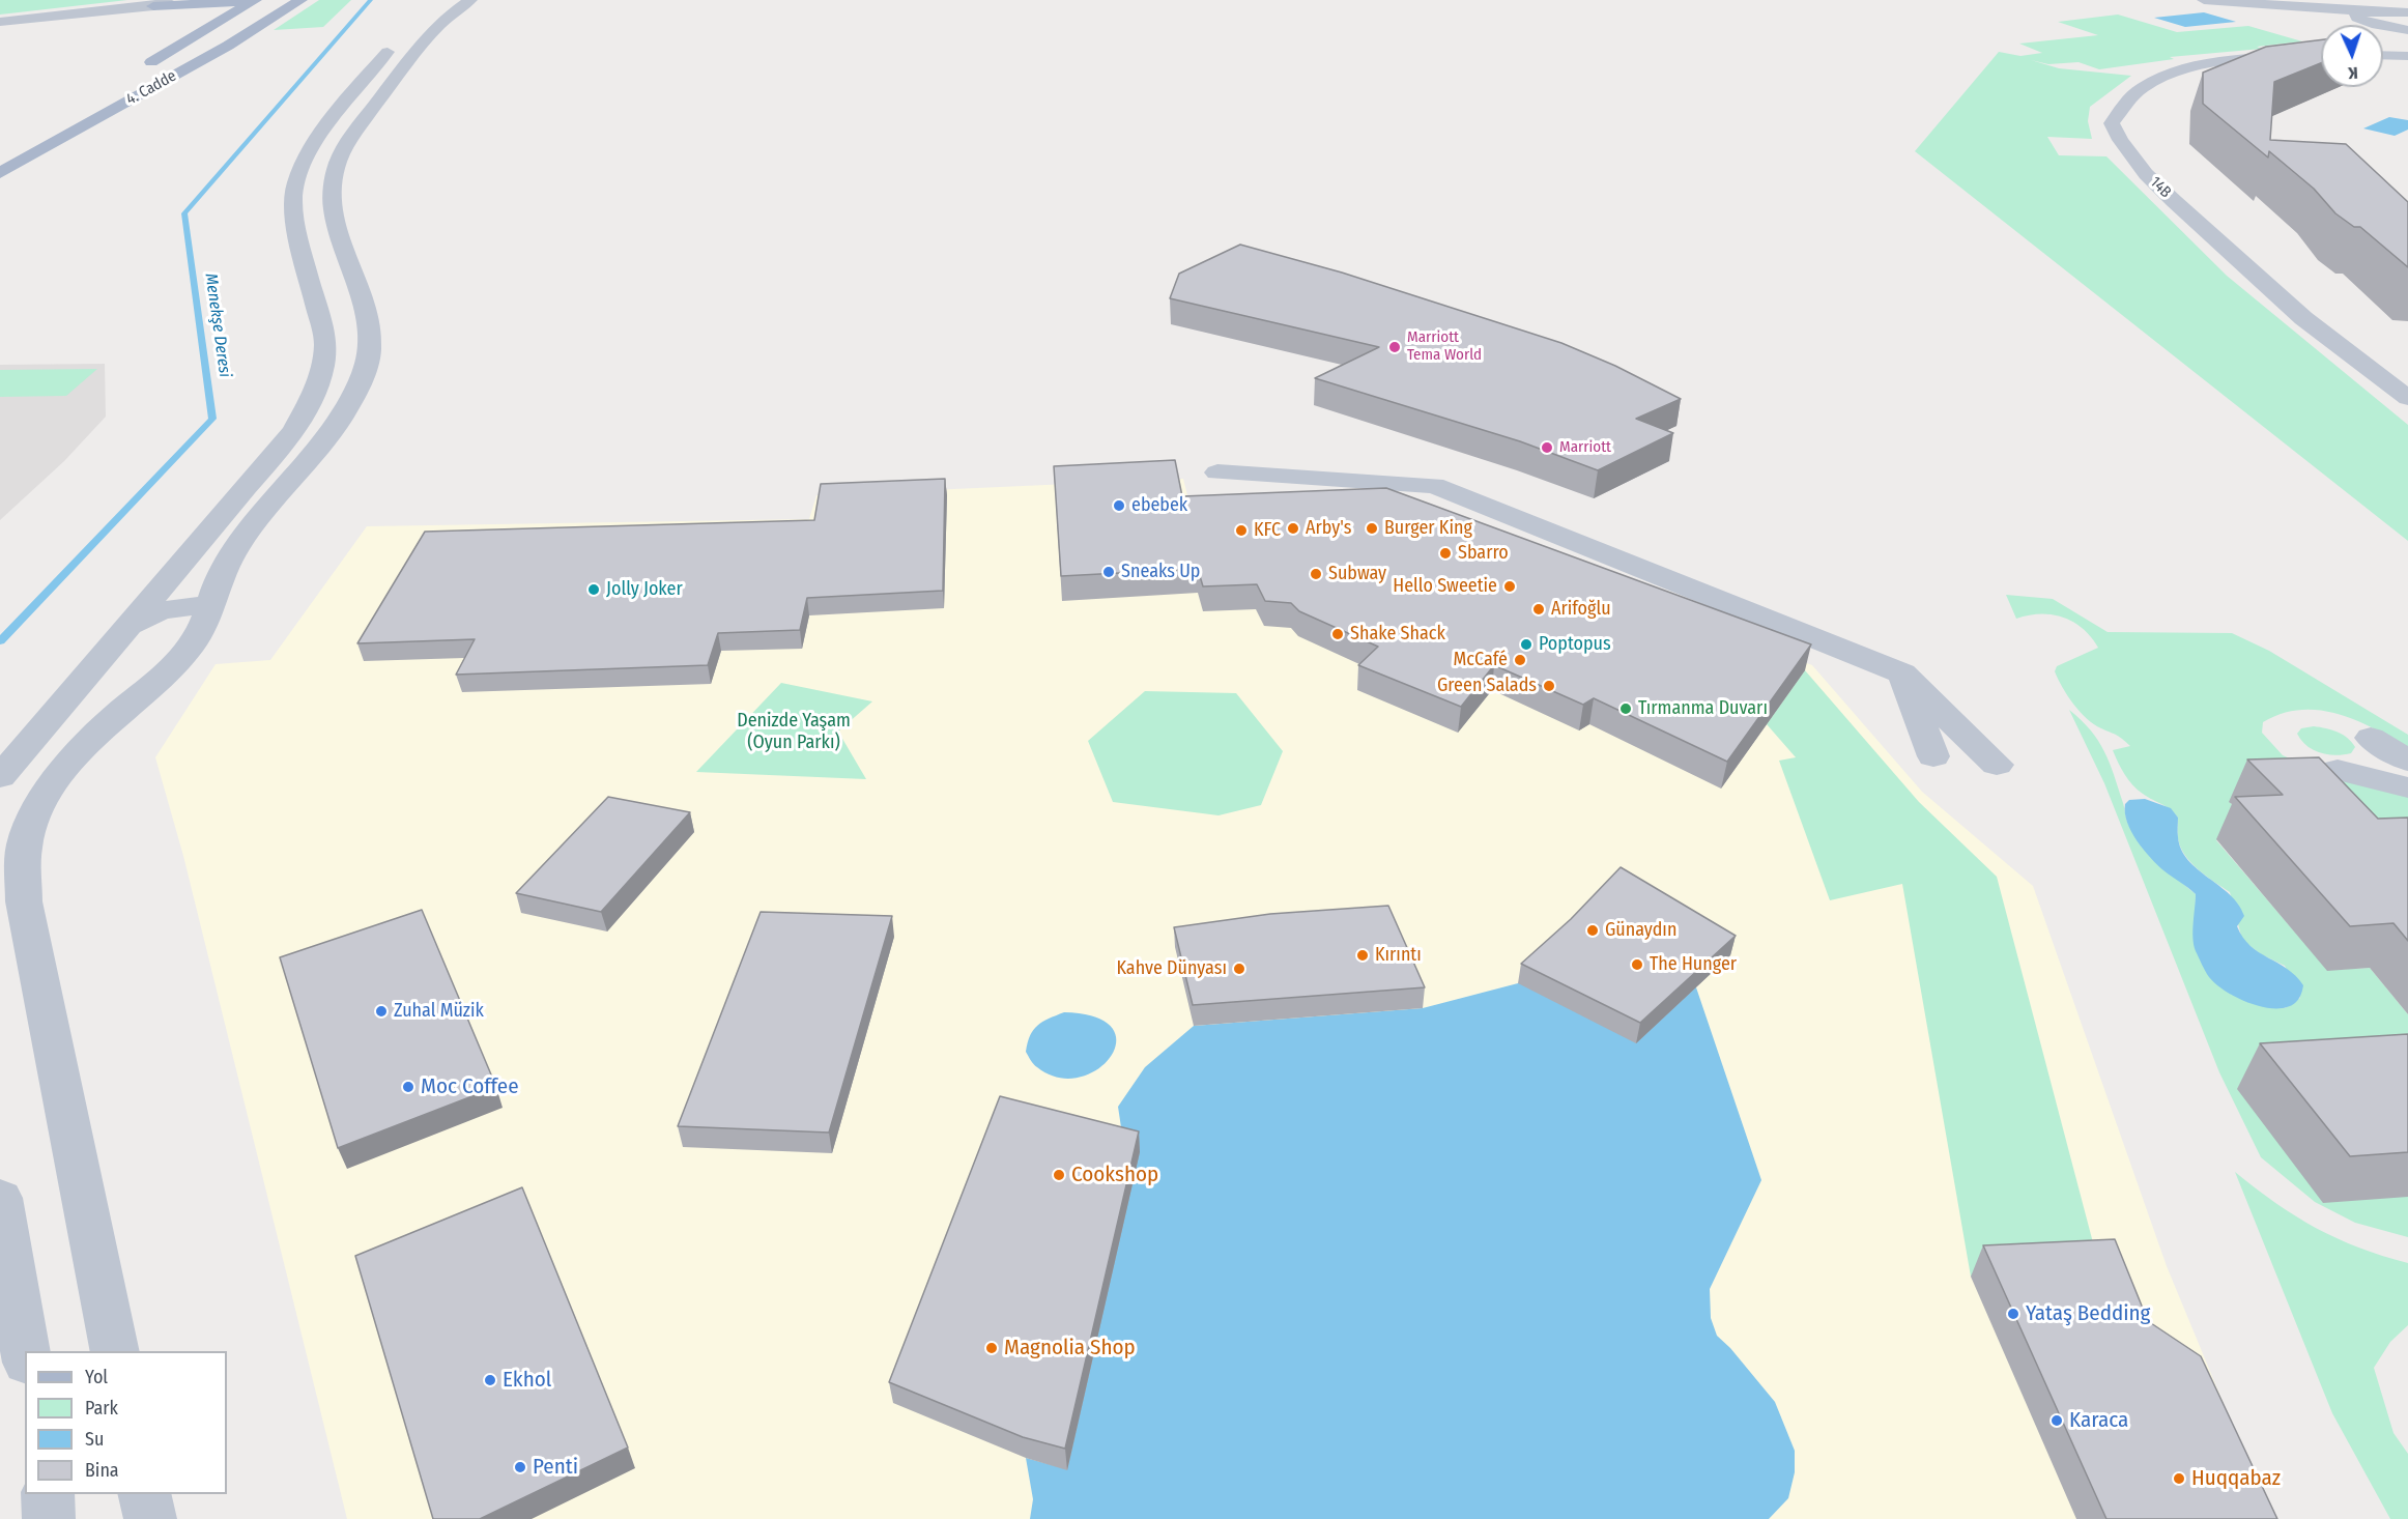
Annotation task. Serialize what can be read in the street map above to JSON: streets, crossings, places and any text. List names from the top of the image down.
{
  "streets": {
    "main road": ["4. Cadde"],
    "street": ["14B"]
  },
  "water": ["Menekşe Deresi"],
  "parks": ["Denizde Yaşam (Oyun Parkı)"],
  "places": [
    "Marriott Tema World",
    "Marriott",
    "ebebek",
    "Arby's",
    "Burger King",
    "KFC",
    "Sbarro",
    "Sneaks Up",
    "Subway",
    "Hello Sweetie",
    "Jolly Joker",
    "Arifoğlu",
    "Shake Shack",
    "Poptopus",
    "McCafé",
    "Green Salads",
    "Tırmanma Duvarı",
    "Günaydın",
    "Kırıntı",
    "The Hunger",
    "Kahve Dünyası",
    "Zuhal Müzik",
    "Moc Coffee",
    "Cookshop",
    "Yataş Bedding",
    "Magnolia Shop",
    "Ekhol",
    "Karaca",
    "Penti",
    "Huqqabaz"
  ],
  "legend": [
    "Yol",
    "Park",
    "Su",
    "Bina"
  ],
  "north": "bottom"
}
